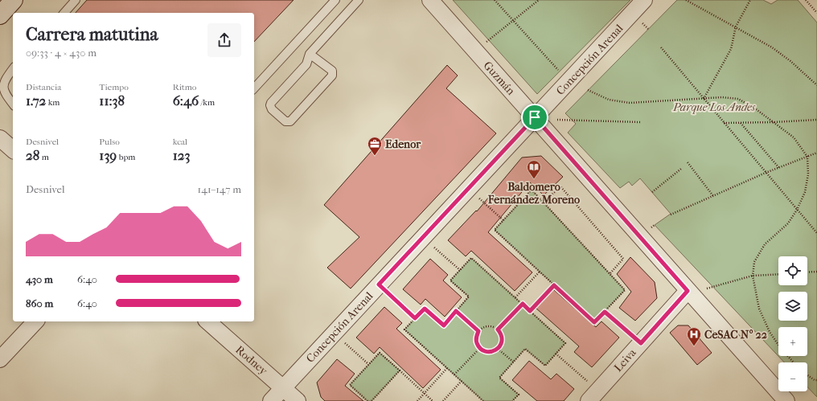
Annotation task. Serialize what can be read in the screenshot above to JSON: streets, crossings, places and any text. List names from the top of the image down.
{
  "streets": {
    "street": [
      "Concepción Arenal",
      "Guzmán",
      "Rodney",
      "Leiva"
    ]
  },
  "crossings": [
    ["Concepción Arenal", "Guzmán"],
    ["Concepción Arenal", "Rodney"],
    ["Guzmán", "Leiva"]
  ],
  "parks": ["Parque Los Andes"],
  "places": {
    "office": ["Edenor"],
    "library": ["Baldomero Fernández Moreno"],
    "hospital": ["CeSAC Nº 22"]
  },
  "page": {
    "heading": ["Carrera matutina", "09:33 · 4 × 430 m"],
    "stats": [
      ["Distancia", "1.72 km"],
      ["Tiempo", "11:38"],
      ["Ritmo", "6:46 /km"],
      ["Desnivel", "28 m"],
      ["Pulso", "139 bpm"],
      ["kcal", "123"]
    ],
    "chart": ["Desnivel", "141–147 m"],
    "map_buttons": ["+", "−"],
    "list": [
      {
        "name": "430 m",
        "note": "6:40"
      },
      {
        "name": "860 m",
        "note": "6:40"
      }
    ]
  }
}
